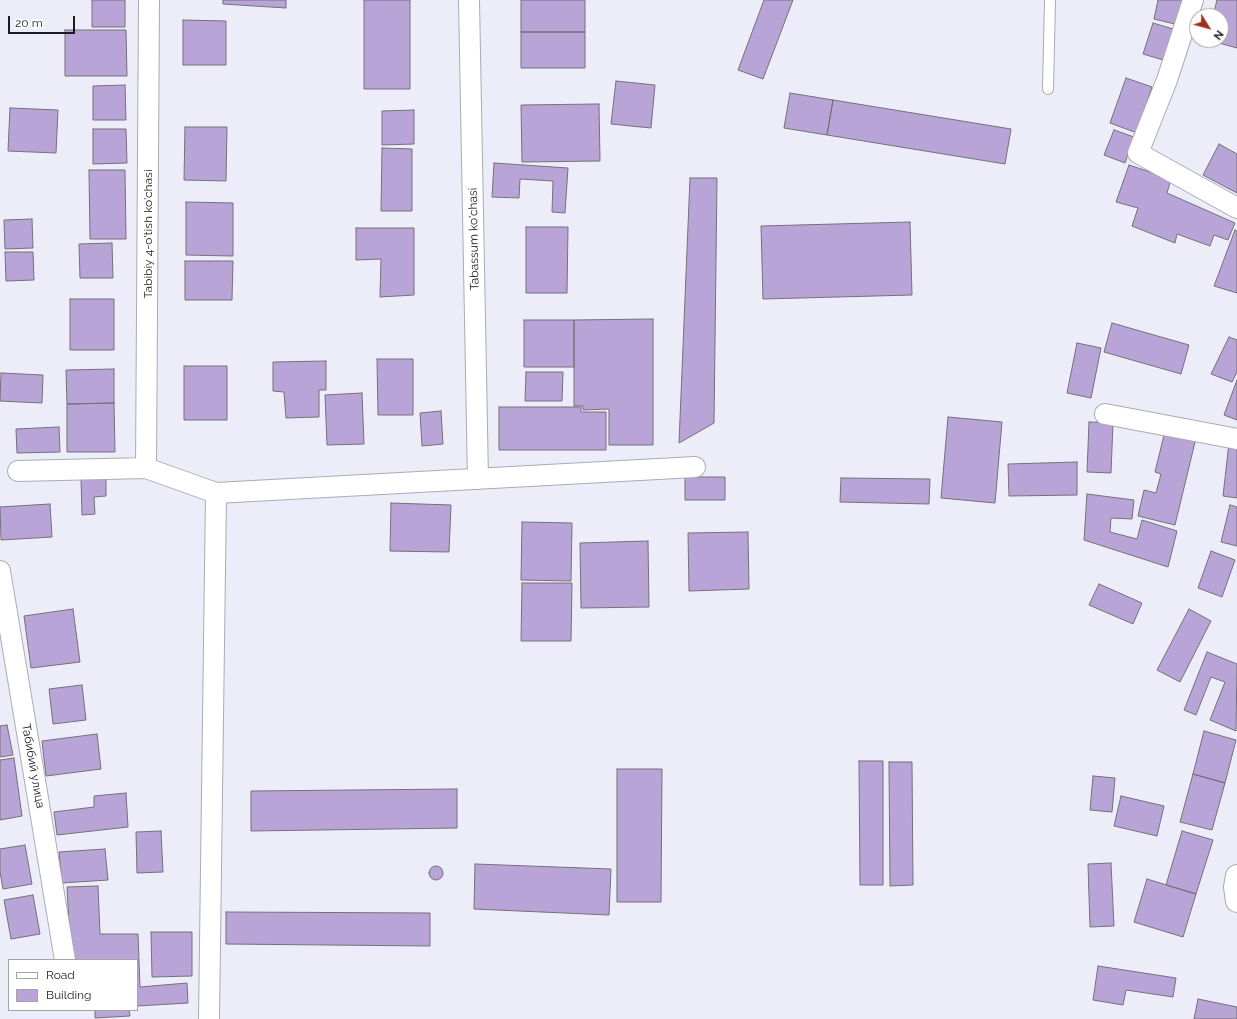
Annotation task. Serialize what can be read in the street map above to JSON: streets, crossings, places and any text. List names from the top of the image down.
{
  "streets": {
    "street": ["Tabibiy 4-o'tish ko'chasi", "Tabassum ko'chasi", "Табибий улица"]
  },
  "legend": ["Road", "Building"],
  "scale_bar": "20 m",
  "north": "bottom right"
}
